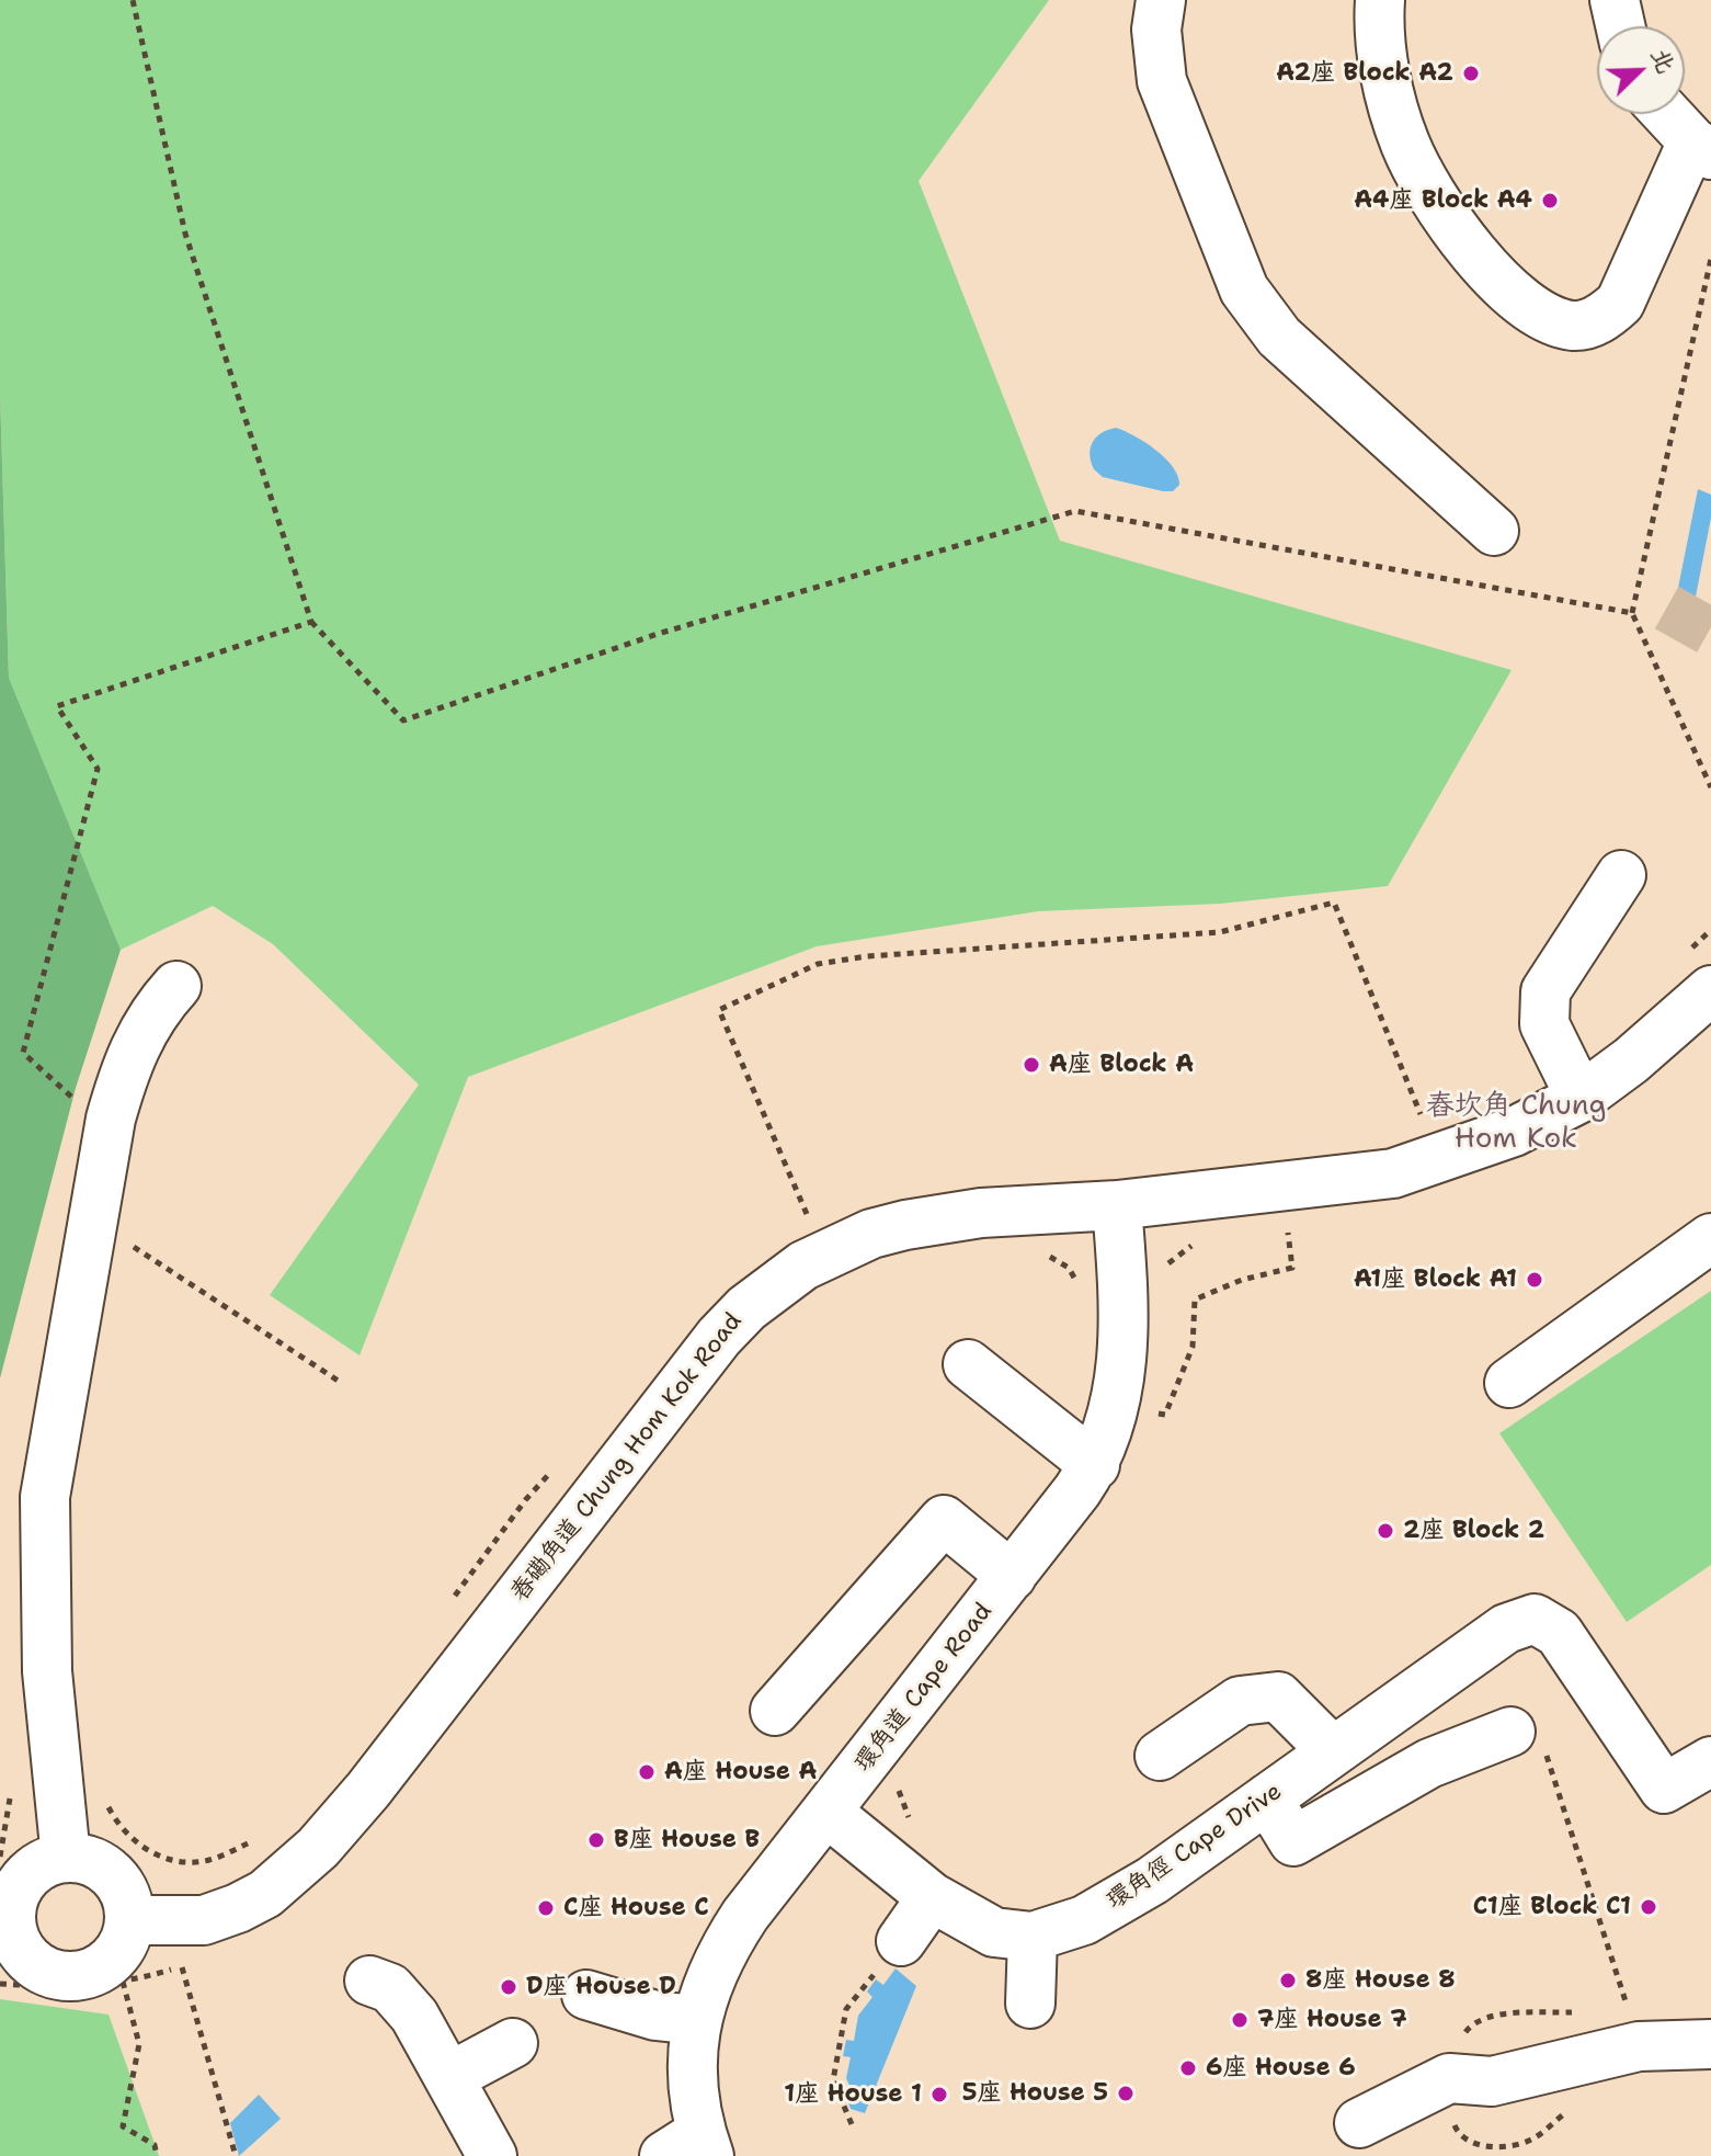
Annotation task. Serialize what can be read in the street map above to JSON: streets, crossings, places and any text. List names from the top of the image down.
{
  "streets": {
    "street": ["舂磡角道 Chung Hom Kok Road", "環角道 Cape Road", "環角徑 Cape Drive"]
  },
  "crossings": [
    ["舂磡角道 Chung Hom Kok Road", "環角道 Cape Road"],
    ["環角道 Cape Road", "環角徑 Cape Drive"]
  ],
  "districts": ["舂坎角 Chung Hom Kok"],
  "places": [
    "A2座 Block A2",
    "A4座 Block A4",
    "A座 Block A",
    "A1座 Block A1",
    "2座 Block 2",
    "A座 House A",
    "B座 House B",
    "C1座 Block C1",
    "C座 House C",
    "8座 House 8",
    "D座 House D",
    "7座 House 7",
    "6座 House 6",
    "5座 House 5",
    "1座 House 1"
  ],
  "north": "top right"
}
